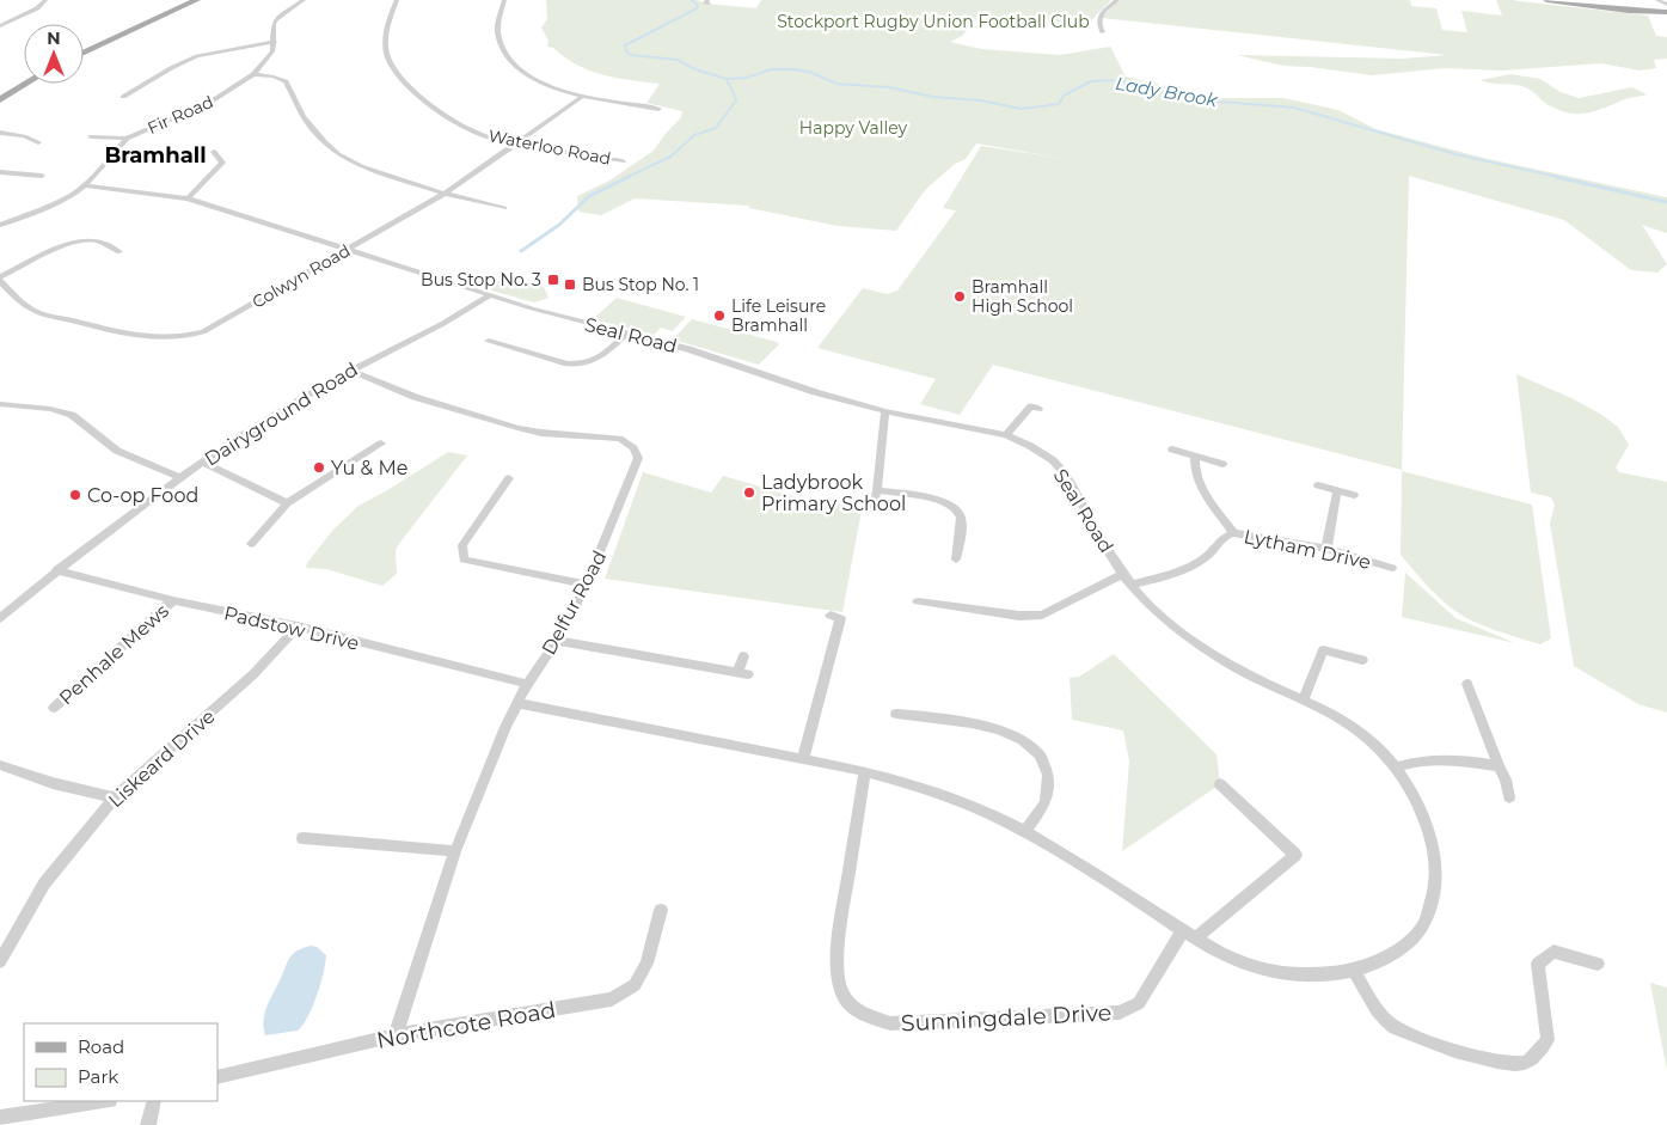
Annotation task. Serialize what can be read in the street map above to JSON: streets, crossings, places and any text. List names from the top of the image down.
{
  "streets": {
    "street": [
      "Fir Road",
      "Waterloo Road",
      "Colwyn Road",
      "Seal Road",
      "Dairyground Road",
      "Lytham Drive",
      "Delfur Road",
      "Padstow Drive",
      "Penhale Mews",
      "Liskeard Drive",
      "Sunningdale Drive",
      "Northcote Road"
    ]
  },
  "crossings": [
    ["Fir Road", "Seal Road"],
    ["Waterloo Road", "Colwyn Road"],
    ["Colwyn Road", "Seal Road"],
    ["Seal Road", "Dairyground Road"],
    ["Seal Road", "Lytham Drive"],
    ["Seal Road", "Delfur Road"],
    ["Seal Road", "Sunningdale Drive"],
    ["Dairyground Road", "Delfur Road"],
    ["Dairyground Road", "Padstow Drive"],
    ["Delfur Road", "Padstow Drive"],
    ["Delfur Road", "Northcote Road"],
    ["Padstow Drive", "Penhale Mews"],
    ["Padstow Drive", "Liskeard Drive"]
  ],
  "districts": ["Bramhall"],
  "water": ["Lady Brook"],
  "parks": ["Stockport Rugby Union Football Club", "Happy Valley"],
  "places": {
    "transit": ["Bus Stop No. 3", "Bus Stop No. 1"],
    "other": [
      "Bramhall High School",
      "Life Leisure Bramhall",
      "Yu & Me",
      "Ladybrook Primary School",
      "Co-op Food"
    ]
  },
  "legend": ["Road", "Park"],
  "north": "top"
}
